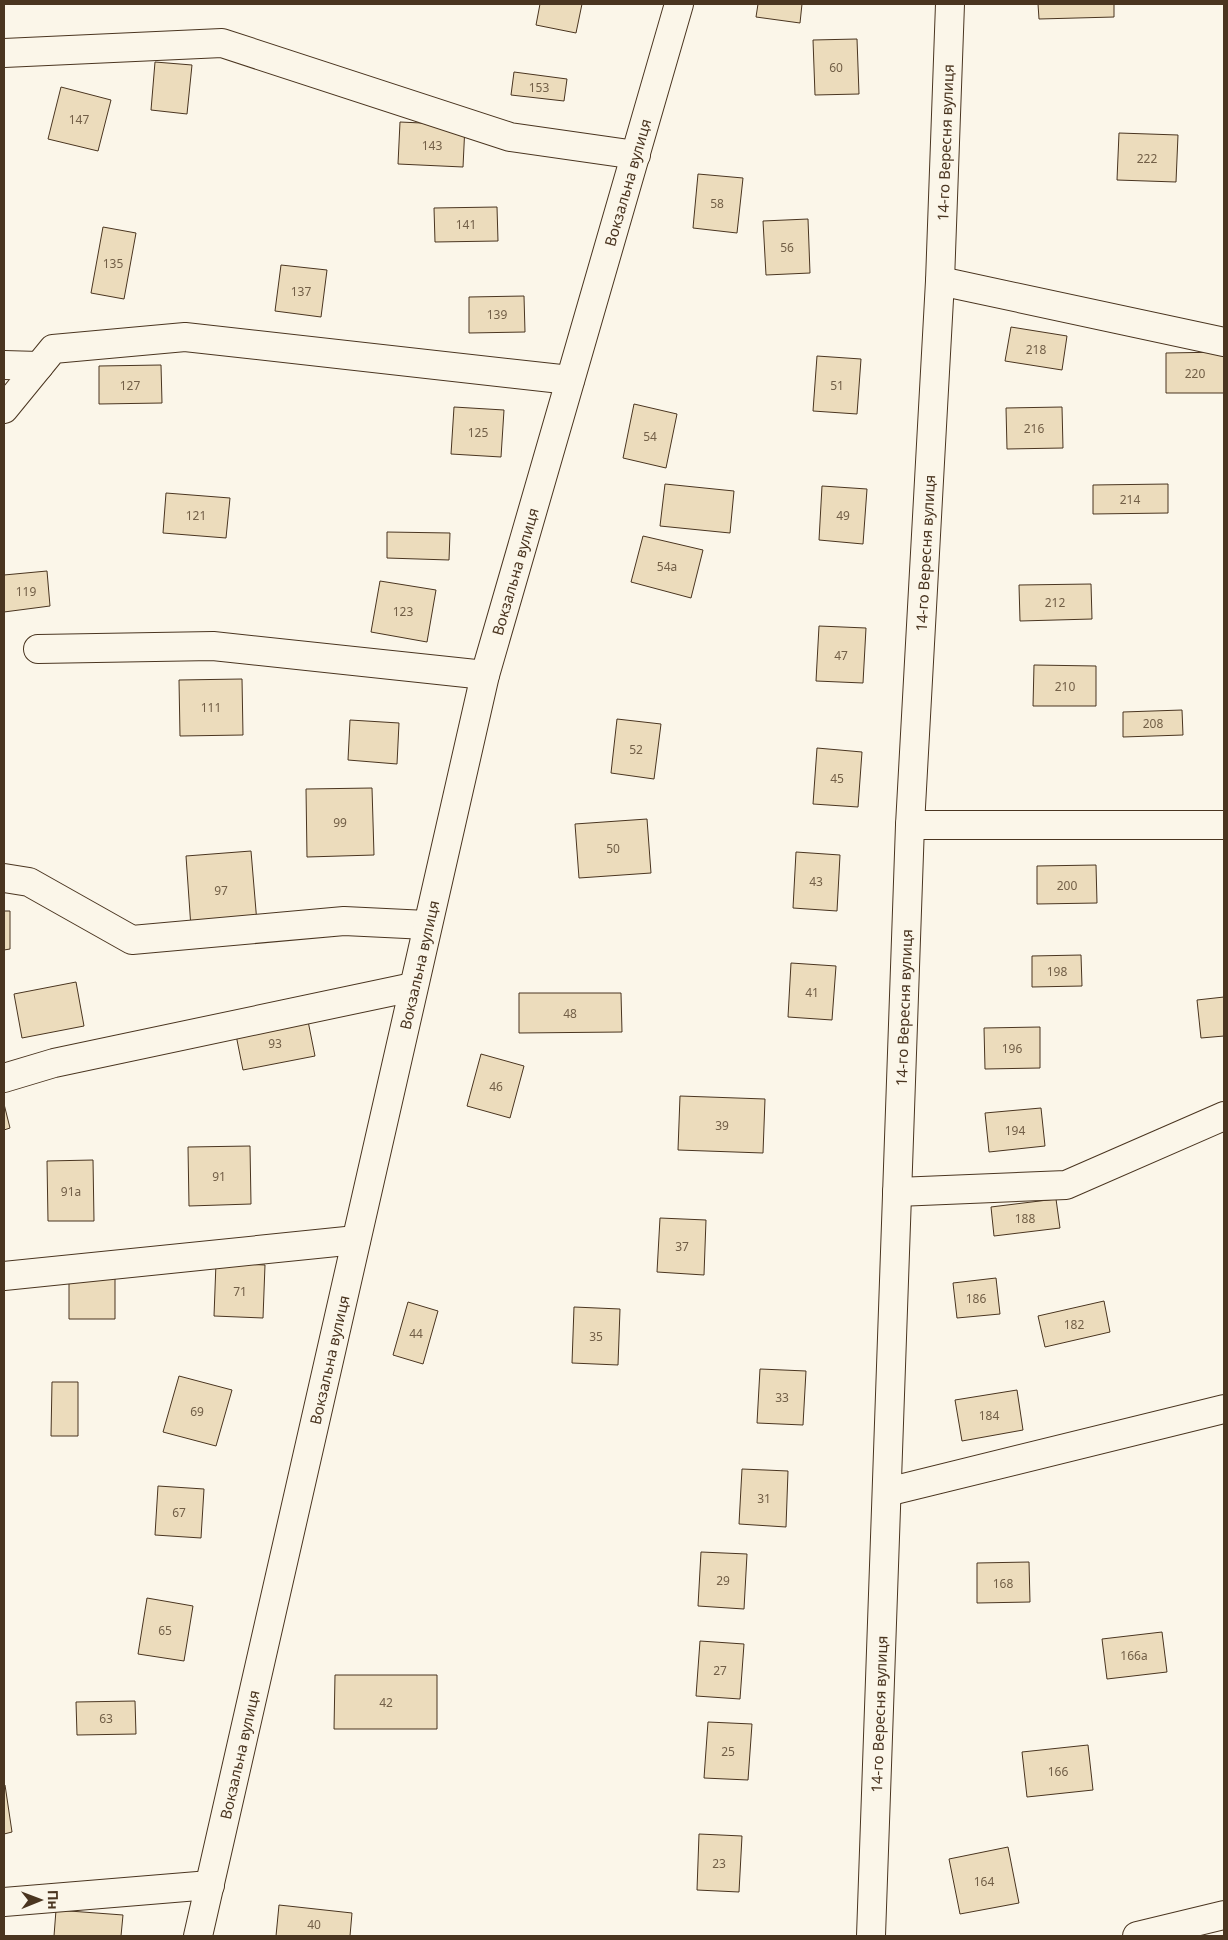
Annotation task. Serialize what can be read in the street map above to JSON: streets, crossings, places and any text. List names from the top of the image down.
{
  "streets": {
    "street": ["14-го Вересня вулиця", "Вокзальна вулиця"]
  },
  "house_numbers": [
    "60",
    "153",
    "147",
    "143",
    "222",
    "58",
    "141",
    "56",
    "135",
    "137",
    "139",
    "218",
    "220",
    "127",
    "51",
    "216",
    "125",
    "54",
    "214",
    "121",
    "49",
    "54а",
    "119",
    "212",
    "123",
    "47",
    "210",
    "111",
    "208",
    "52",
    "45",
    "99",
    "50",
    "43",
    "200",
    "97",
    "198",
    "41",
    "48",
    "93",
    "196",
    "46",
    "39",
    "194",
    "91",
    "91а",
    "188",
    "37",
    "71",
    "186",
    "182",
    "44",
    "35",
    "33",
    "69",
    "184",
    "31",
    "67",
    "29",
    "168",
    "65",
    "166а",
    "27",
    "42",
    "63",
    "25",
    "166",
    "23",
    "164",
    "40"
  ],
  "north": "right"
}
